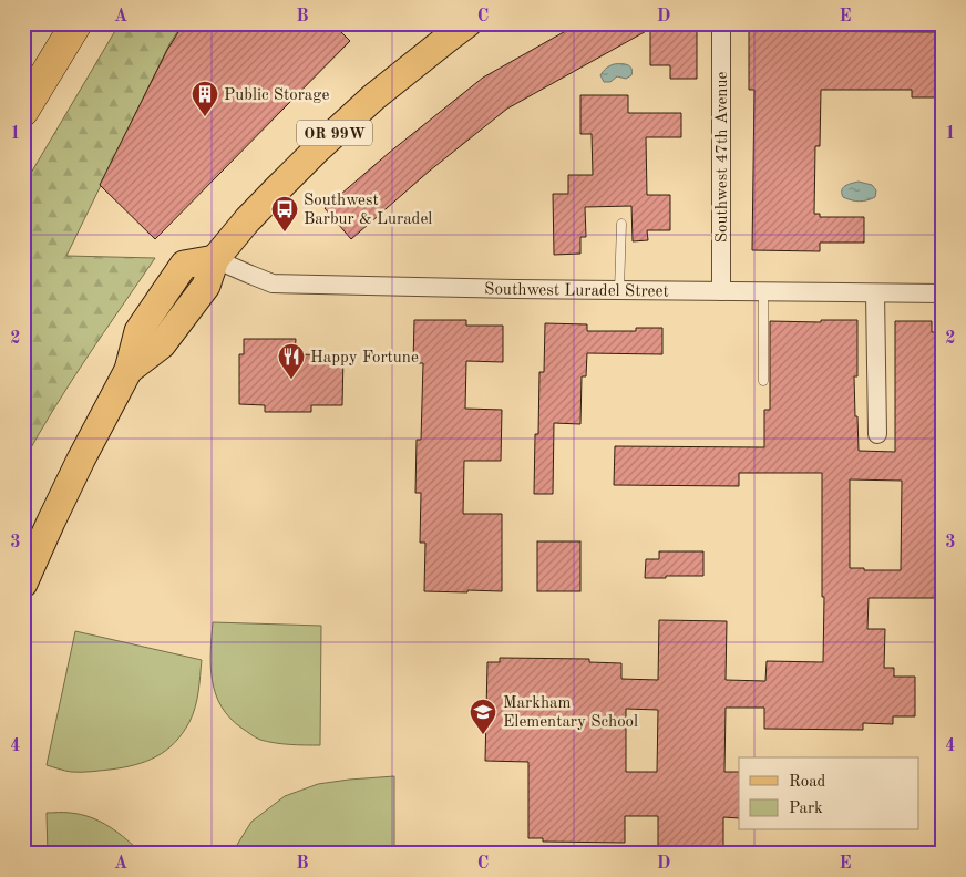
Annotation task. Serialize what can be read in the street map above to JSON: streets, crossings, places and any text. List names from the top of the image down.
{
  "streets": {
    "main road": ["OR 99W"],
    "street": ["Southwest 47th Avenue", "Southwest Luradel Street"]
  },
  "crossings": [
    ["OR 99W", "Southwest Luradel Street"],
    ["Southwest 47th Avenue", "Southwest Luradel Street"]
  ],
  "places": {
    "building": ["Public Storage"],
    "bus stop": ["Southwest Barbur & Luradel"],
    "restaurant": ["Happy Fortune"],
    "school or university": ["Markham Elementary School"]
  },
  "legend": ["Road", "Park"],
  "grid": {
    "columns": [
      "A",
      "B",
      "C",
      "D",
      "E"
    ],
    "rows": [
      "1",
      "2",
      "3",
      "4"
    ]
  }
}
